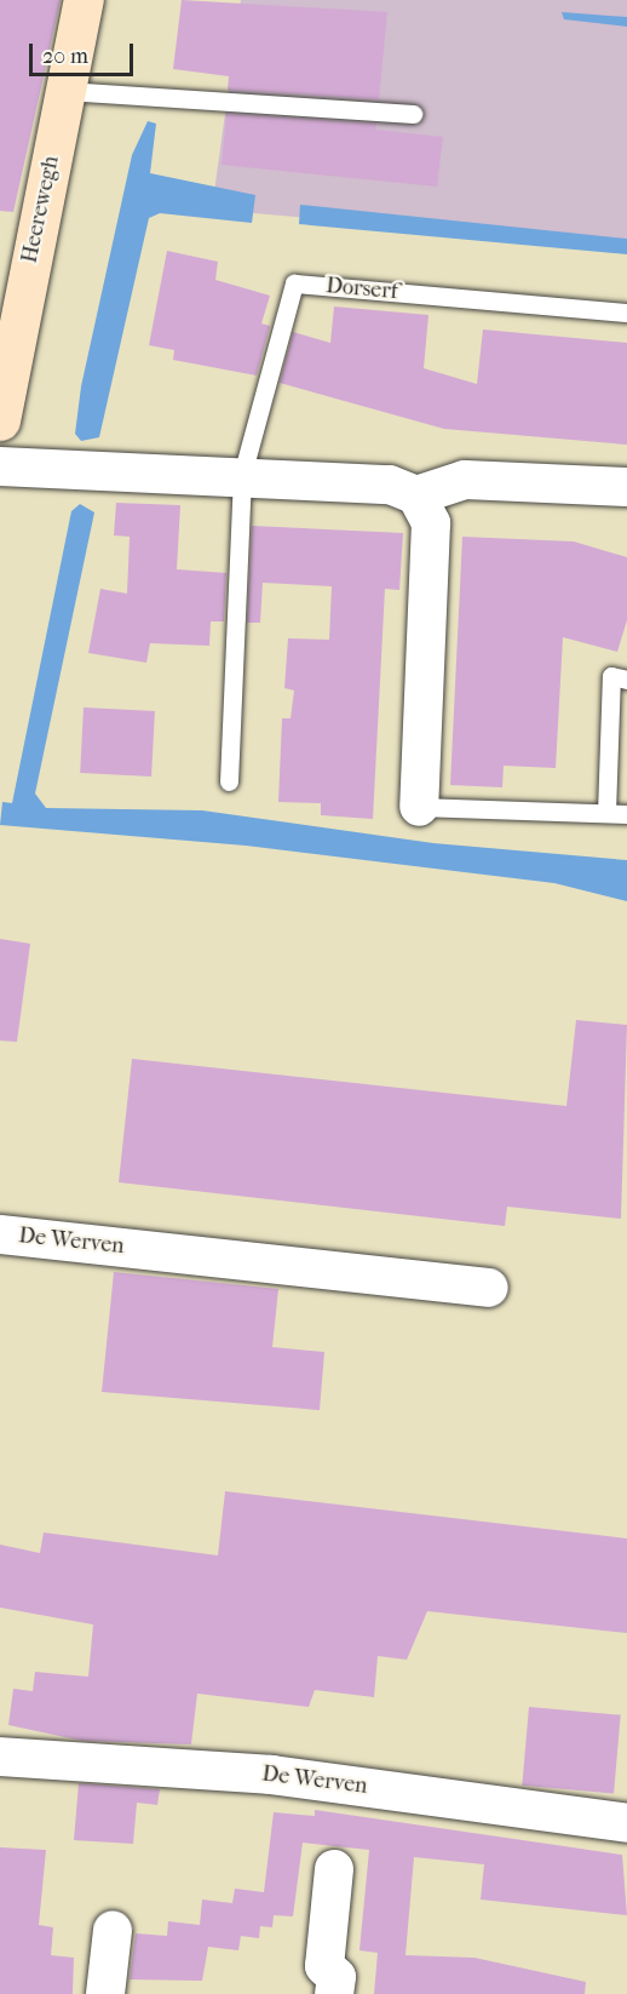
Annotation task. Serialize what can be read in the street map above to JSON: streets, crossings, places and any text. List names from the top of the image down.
{
  "streets": {
    "street": ["Heerewegh", "De Werven"],
    "lane": ["Dorserf"]
  },
  "scale_bar": "20 m"
}
